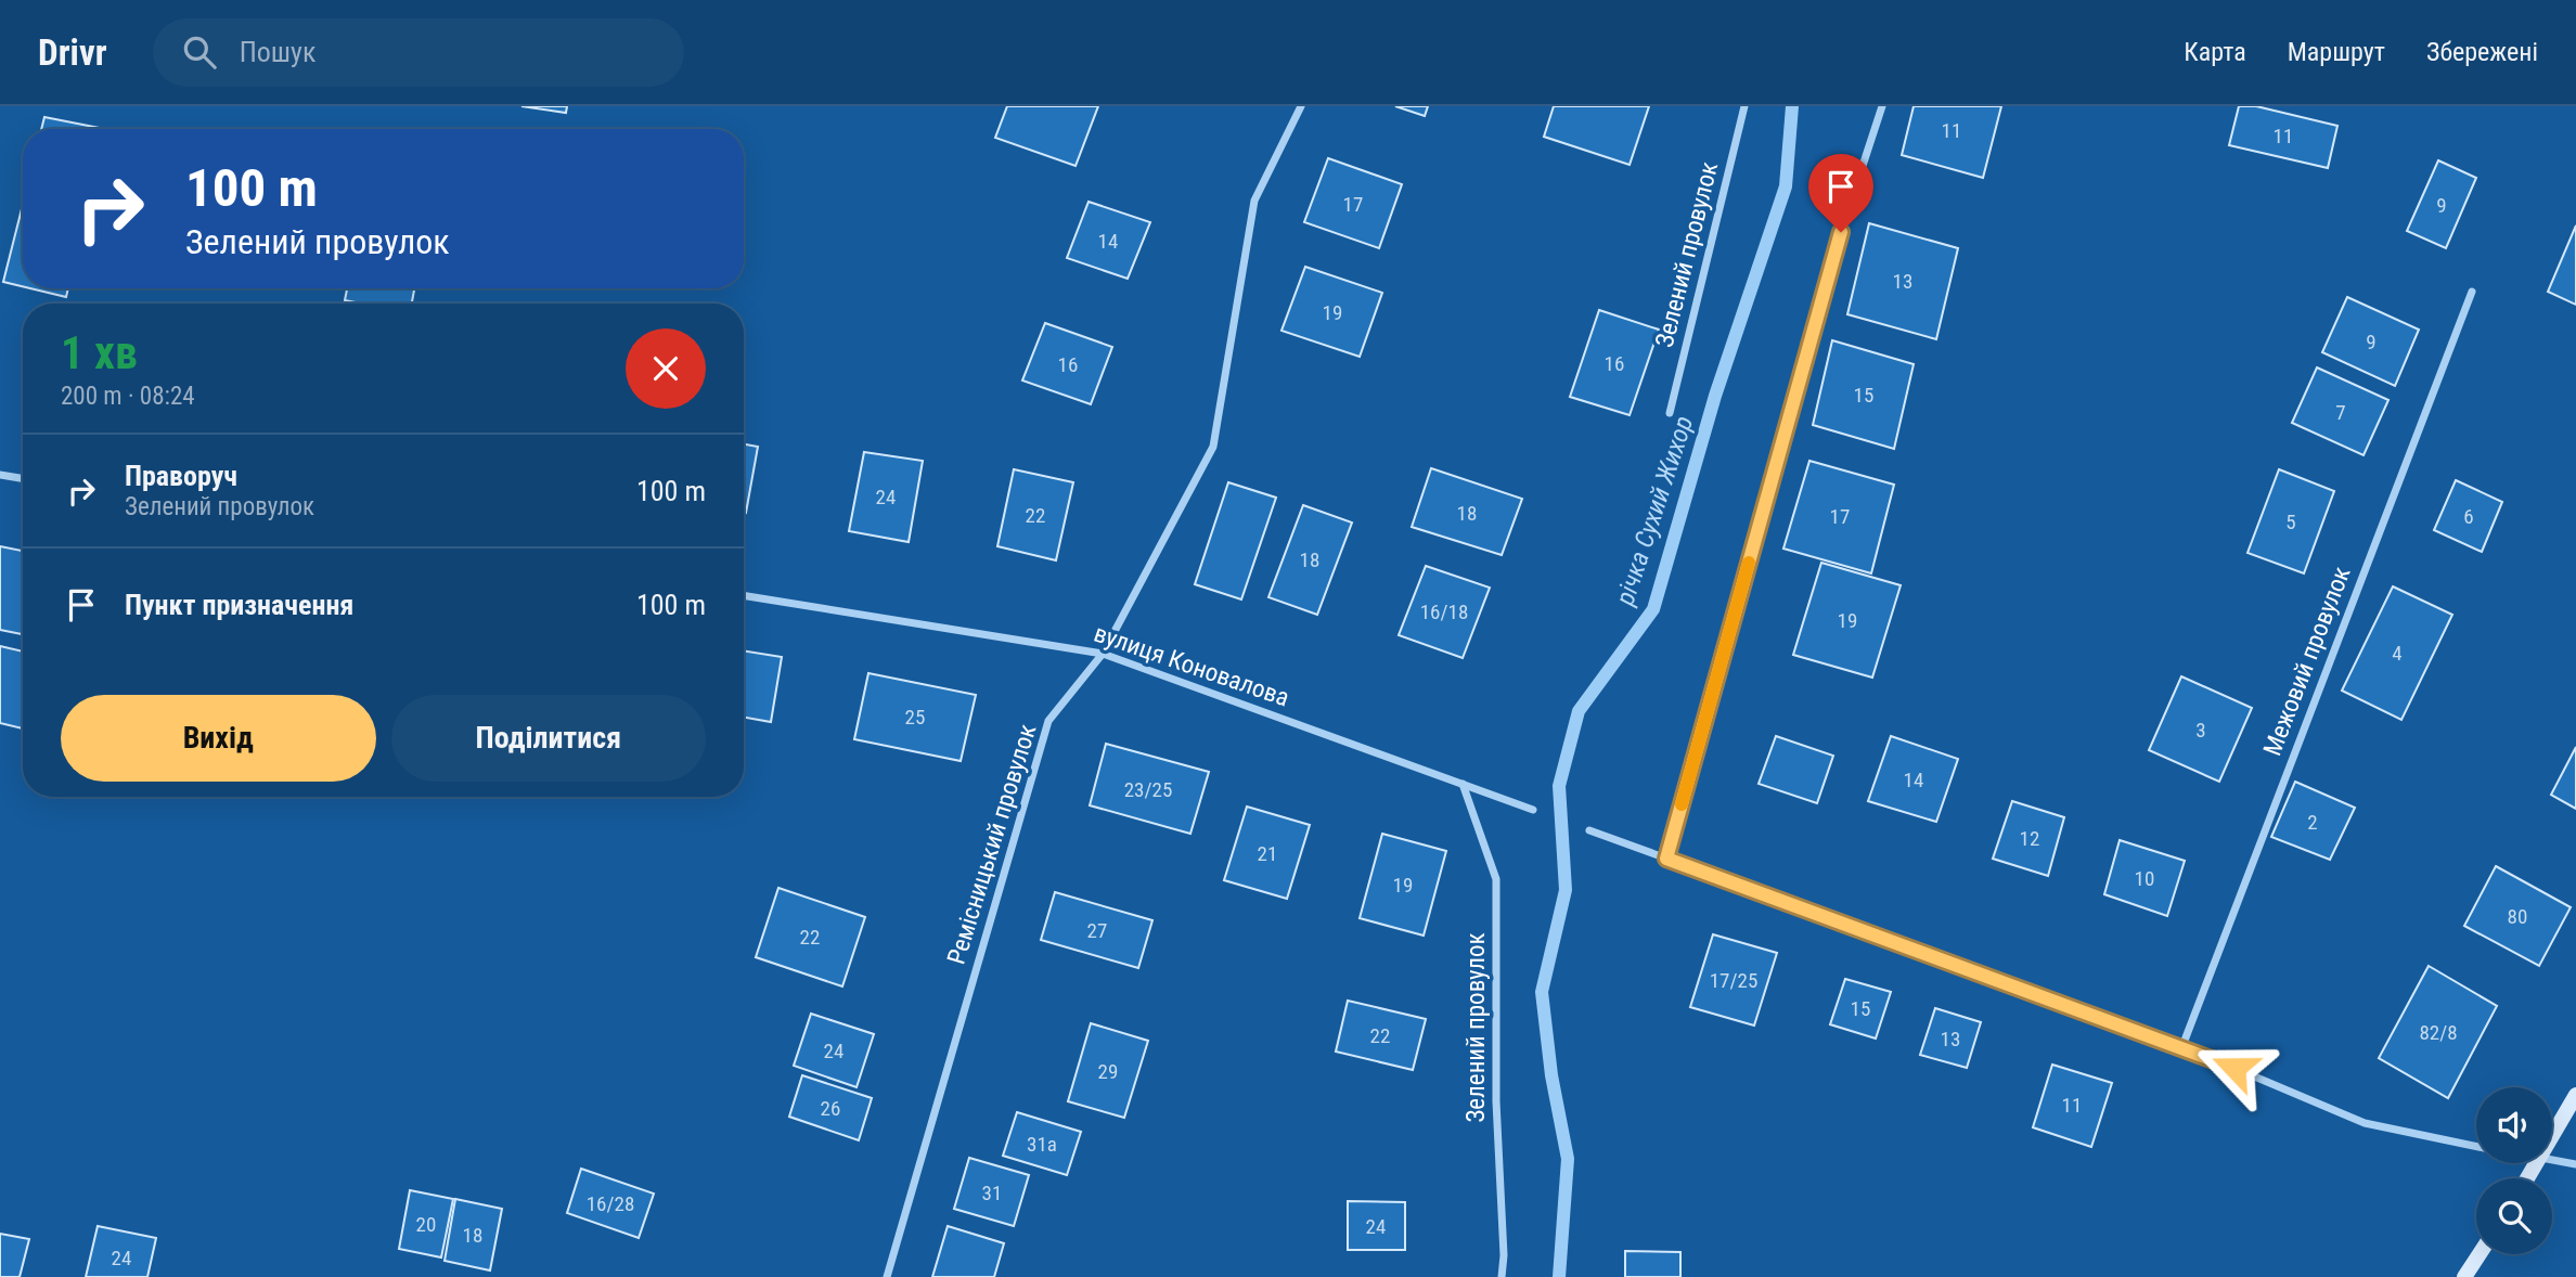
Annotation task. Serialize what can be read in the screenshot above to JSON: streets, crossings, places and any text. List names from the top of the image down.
{
  "streets": {
    "street": [
      "Зелений провулок",
      "Межовий провулок",
      "вулиця Коновалова",
      "Ремісницький провулок"
    ]
  },
  "crossings": [
    ["Зелений провулок", "вулиця Коновалова"],
    ["вулиця Коновалова", "Ремісницький провулок"]
  ],
  "water": ["річка Сухий Жихор"],
  "house_numbers": [
    "11",
    "11",
    "17",
    "9",
    "14",
    "13",
    "19",
    "9",
    "16",
    "16",
    "15",
    "7",
    "24",
    "18",
    "22",
    "17",
    "6",
    "5",
    "18",
    "16/18",
    "19",
    "4",
    "25",
    "3",
    "14",
    "23/25",
    "2",
    "12",
    "21",
    "10",
    "19",
    "80",
    "27",
    "22",
    "17/25",
    "15",
    "82/8",
    "22",
    "13",
    "24",
    "29",
    "11",
    "26",
    "31а",
    "31",
    "16/28",
    "20",
    "24",
    "18",
    "24"
  ],
  "page": {
    "header": "Drivr",
    "search": "Пошук",
    "nav": ["Карта", "Маршрут", "Збережені"],
    "turn": ["100 m", "Зелений провулок"],
    "heading": ["1 хв", "200 m · 08:24"],
    "list": [
      {
        "name": "Праворуч",
        "note": "Зелений провулок",
        "value": "100 m"
      },
      {
        "name": "Пункт призначення",
        "value": "100 m"
      }
    ],
    "buttons": ["Вихід", "Поділитися"]
  }
}
